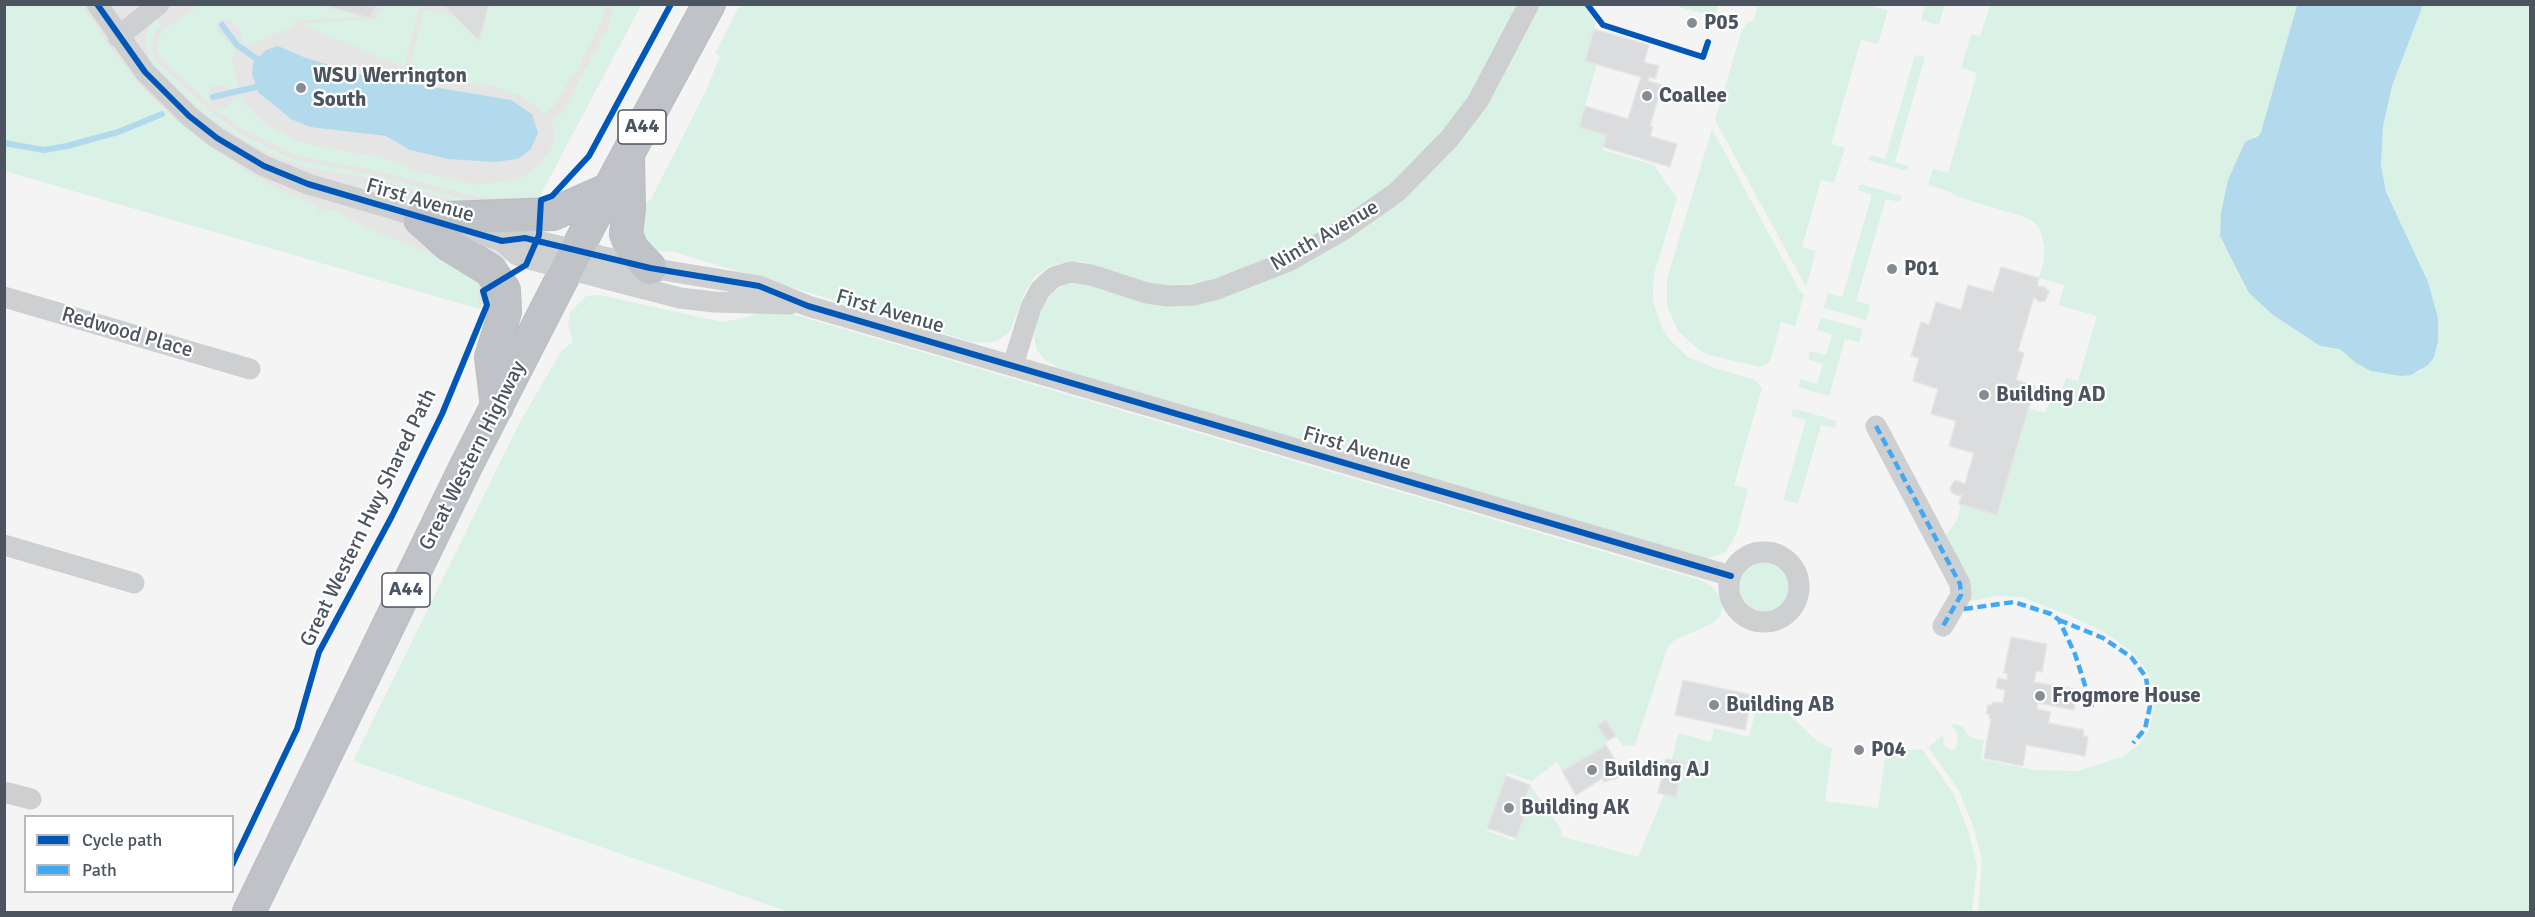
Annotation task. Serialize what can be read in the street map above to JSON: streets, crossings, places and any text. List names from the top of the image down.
{
  "streets": {
    "highway": ["A44", "Great Western Highway"],
    "street": ["First Avenue", "Ninth Avenue", "Redwood Place"],
    "cycle path": ["Great Western Hwy Shared Path"]
  },
  "crossings": [
    ["First Avenue", "Ninth Avenue"],
    ["First Avenue", "Great Western Highway"]
  ],
  "places": [
    "P05",
    "WSU Werrington South",
    "Coallee",
    "P01",
    "Building AD",
    "Frogmore House",
    "Building AB",
    "P04",
    "Building AJ",
    "Building AK"
  ],
  "legend": ["Cycle path", "Path"]
}
